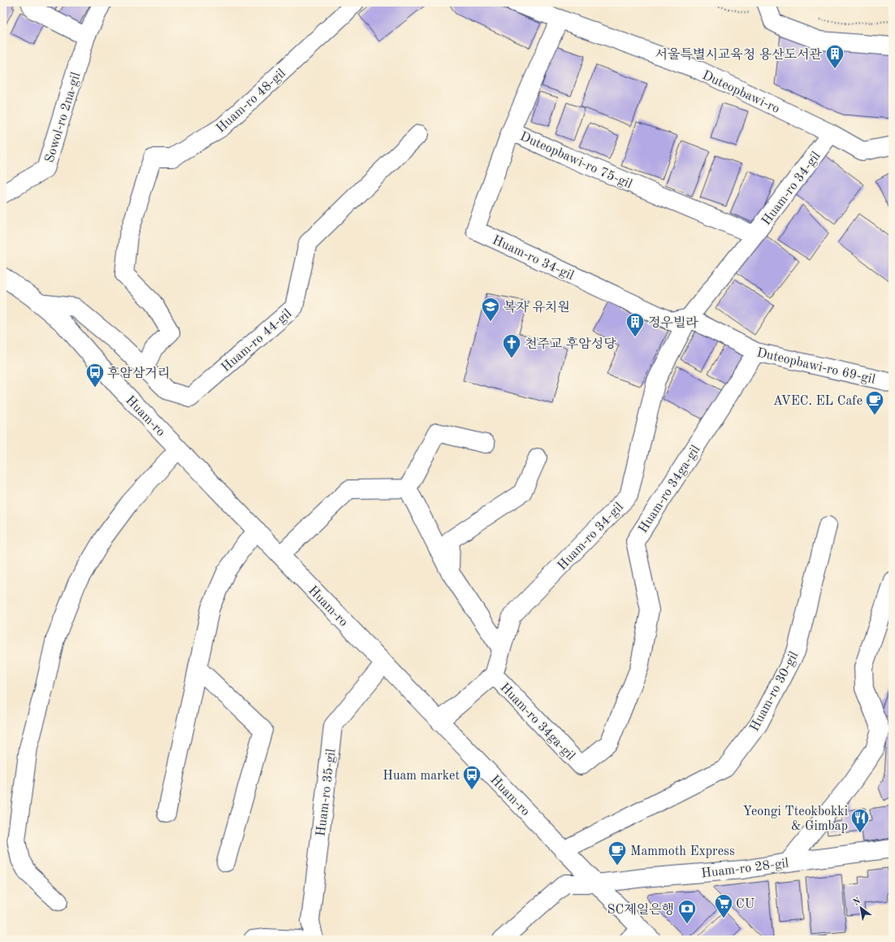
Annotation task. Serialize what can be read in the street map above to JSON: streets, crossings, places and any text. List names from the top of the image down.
{
  "streets": {
    "street": [
      "Duteopbawi-ro",
      "Huam-ro 48-gil",
      "Sowol-ro 2na-gil",
      "Duteopbawi-ro 75-gil",
      "Huam-ro 34-gil",
      "Huam-ro 44-gil",
      "Duteopbawi-ro 69-gil",
      "Huam-ro",
      "Huam-ro 34ga-gil",
      "Huam-ro 30-gil",
      "Huam-ro 35-gil",
      "Huam-ro 28-gil"
    ]
  },
  "crossings": [
    ["Duteopbawi-ro", "Duteopbawi-ro 75-gil"],
    ["Duteopbawi-ro", "Huam-ro 34-gil"],
    ["Huam-ro 48-gil", "Huam-ro 44-gil"],
    ["Duteopbawi-ro 75-gil", "Huam-ro 34-gil"],
    ["Huam-ro 34-gil", "Duteopbawi-ro 69-gil"],
    ["Huam-ro 34-gil", "Huam-ro 34ga-gil"],
    ["Huam-ro 44-gil", "Huam-ro"],
    ["Duteopbawi-ro 69-gil", "Huam-ro 34ga-gil"],
    ["Huam-ro", "Huam-ro 30-gil"],
    ["Huam-ro", "Huam-ro 35-gil"],
    ["Huam-ro", "Huam-ro 28-gil"]
  ],
  "places": {
    "building": ["서울특별시교육청 용산도서관", "정우빌라"],
    "school or university": ["복자 유치원"],
    "church": ["천주교 후암성당"],
    "bus stop": ["후암삼거리", "Huam market"],
    "cafe": ["AVEC. EL Cafe", "Mammoth Express"],
    "restaurant": ["Yeongi Tteokbokki & Gimbap"],
    "supermarket": ["CU"],
    "bank": ["SC제일은행"]
  },
  "north": "top left"
}
